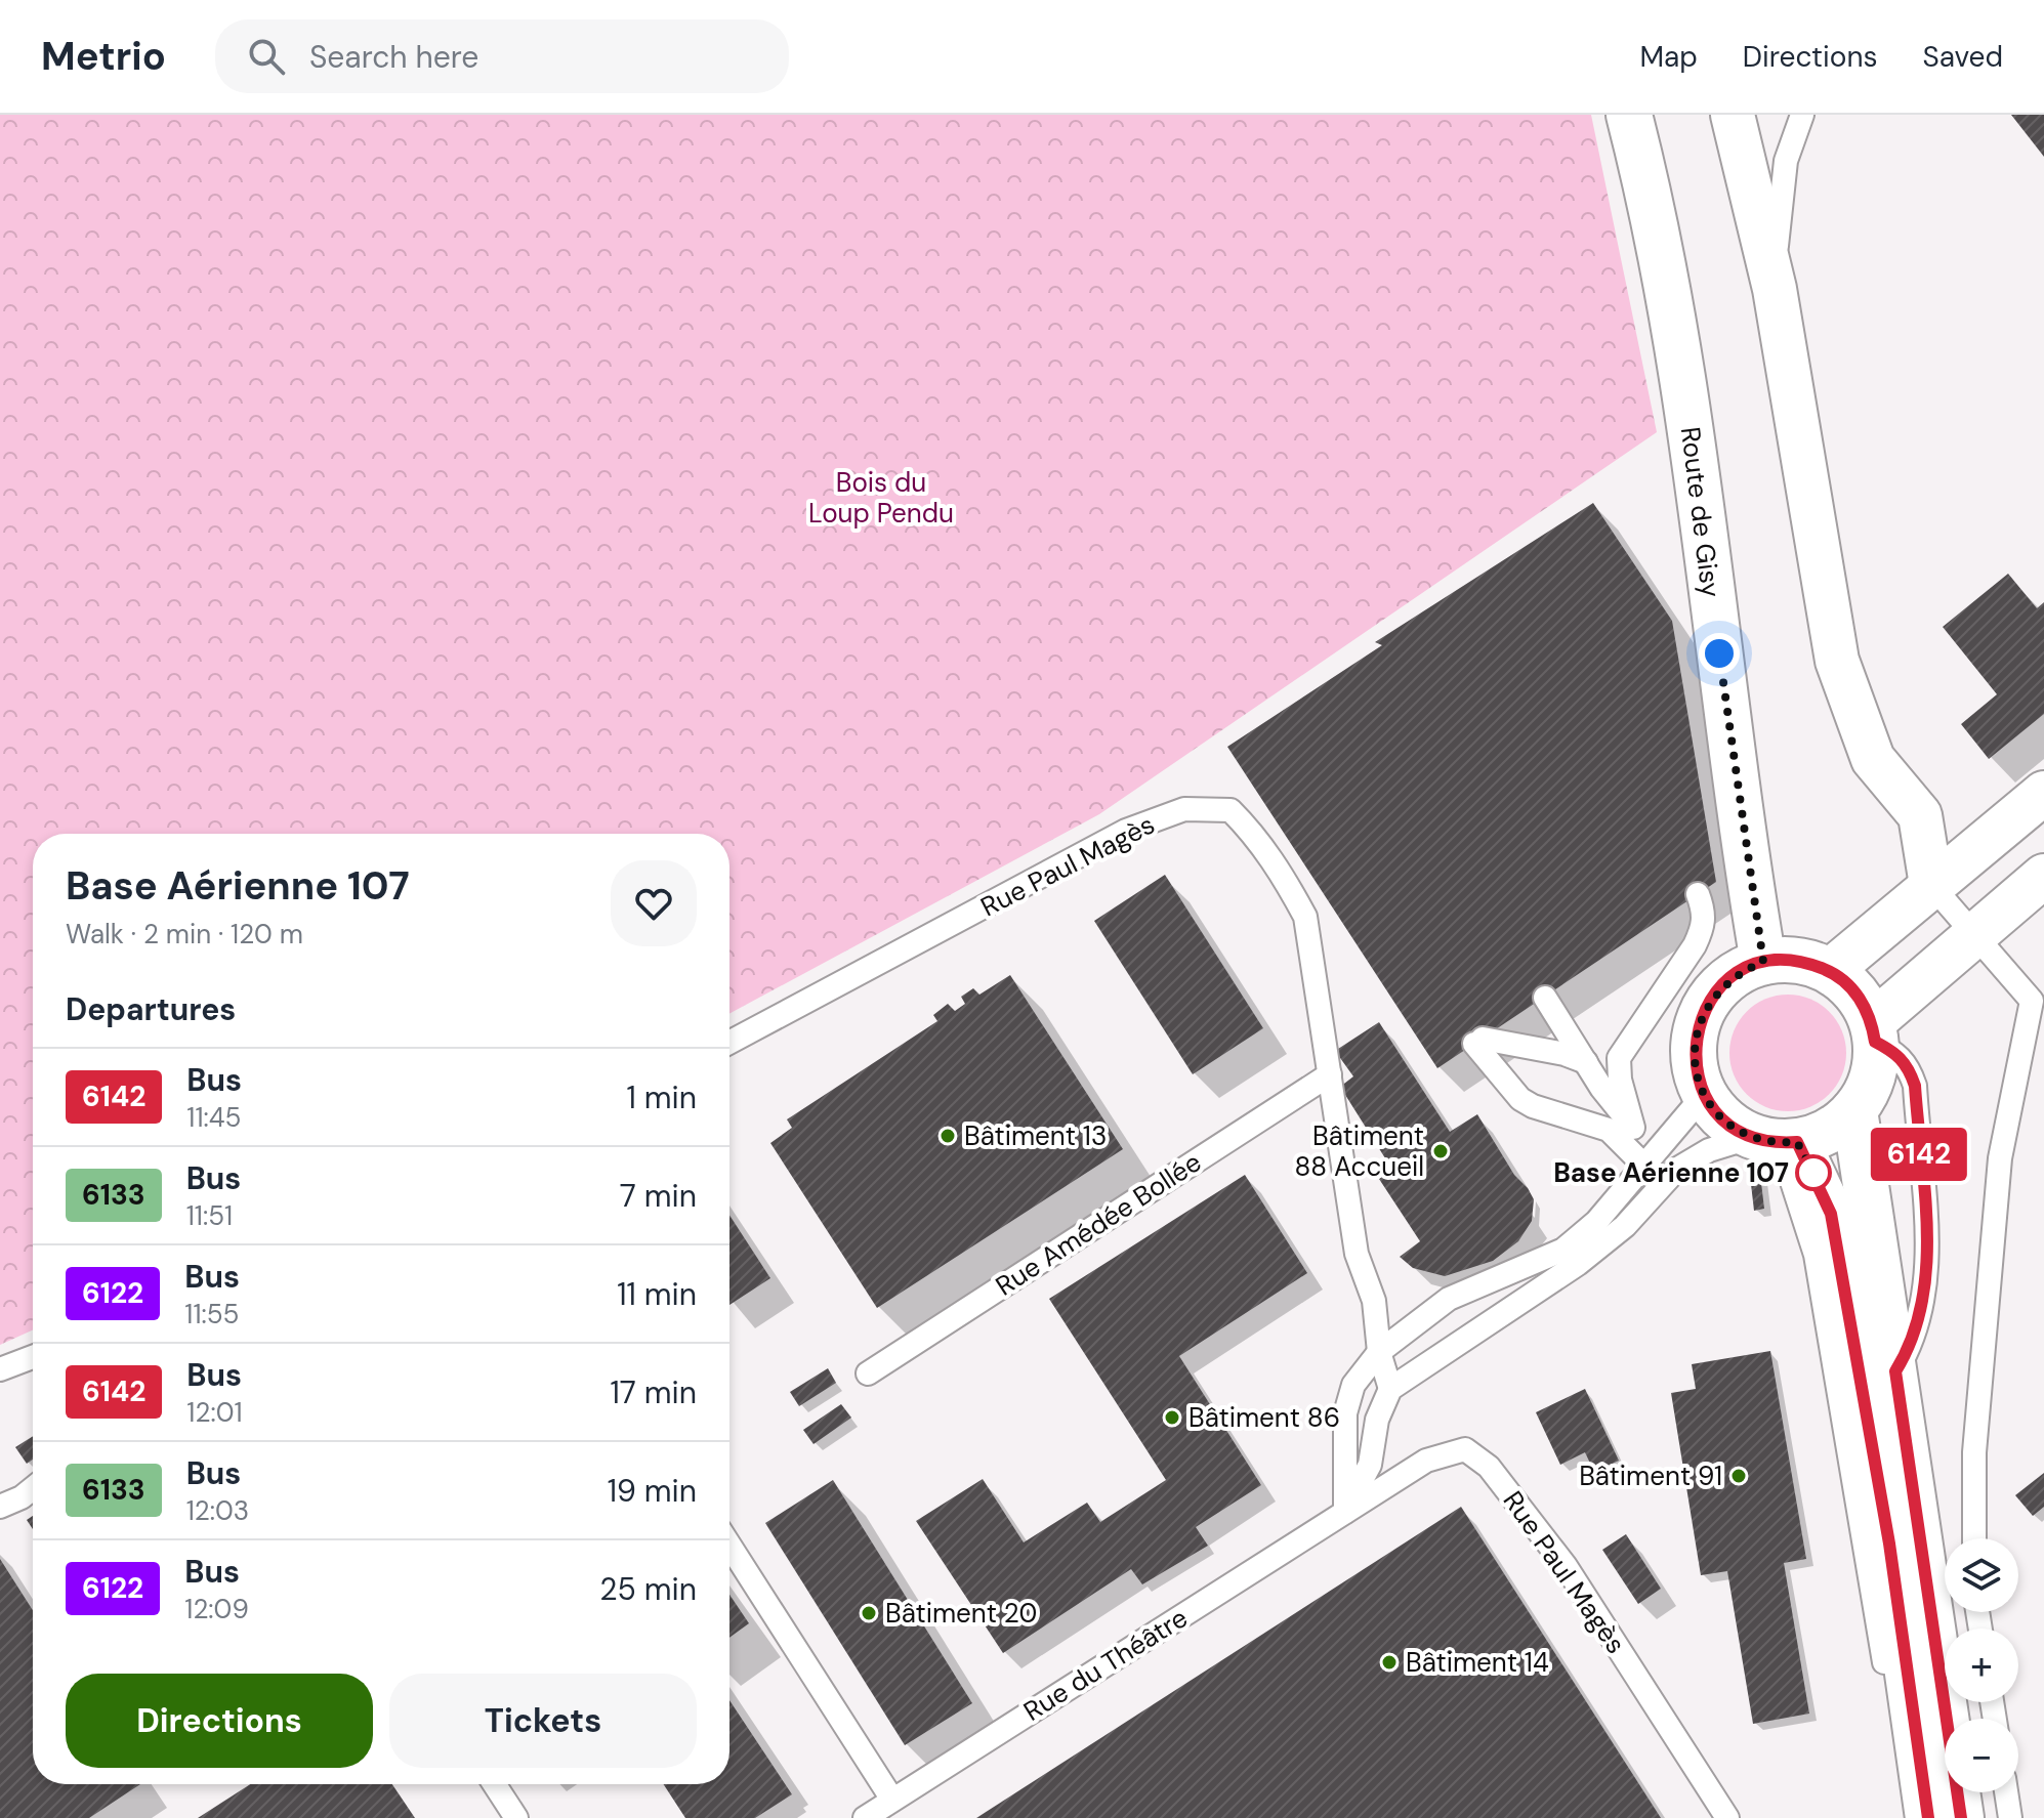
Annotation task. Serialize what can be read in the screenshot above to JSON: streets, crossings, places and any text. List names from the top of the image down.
{
  "streets": {
    "street": ["Route de Gisy"],
    "lane": ["Rue Paul Magès", "Rue Amédée Bollée", "Rue du Théâtre"]
  },
  "crossings": [
    ["Rue Paul Magès", "Rue Amédée Bollée"],
    ["Rue Paul Magès", "Rue du Théâtre"]
  ],
  "parks": ["Bois du Loup Pendu"],
  "places": [
    "Bâtiment 13",
    "Bâtiment 88 Accueil",
    "Base Aérienne 107",
    "Bâtiment 86",
    "Bâtiment 91",
    "Bâtiment 20",
    "Bâtiment 14"
  ],
  "lines": ["bus line 6142"],
  "page": {
    "header": "Metrio",
    "search": "Search here",
    "nav": ["Map", "Directions", "Saved"],
    "on_map": "6142",
    "heading": [
      ["Base Aérienne 107", "Walk · 2 min · 120 m"],
      "Departures"
    ],
    "list": [
      {
        "mark": "6142",
        "name": "Bus",
        "note": "11:45",
        "value": "1 min"
      },
      {
        "mark": "6133",
        "name": "Bus",
        "note": "11:51",
        "value": "7 min"
      },
      {
        "mark": "6122",
        "name": "Bus",
        "note": "11:55",
        "value": "11 min"
      },
      {
        "mark": "6142",
        "name": "Bus",
        "note": "12:01",
        "value": "17 min"
      },
      {
        "mark": "6133",
        "name": "Bus",
        "note": "12:03",
        "value": "19 min"
      },
      {
        "mark": "6122",
        "name": "Bus",
        "note": "12:09",
        "value": "25 min"
      }
    ],
    "map_buttons": ["+", "−"],
    "buttons": ["Directions", "Tickets"]
  }
}
